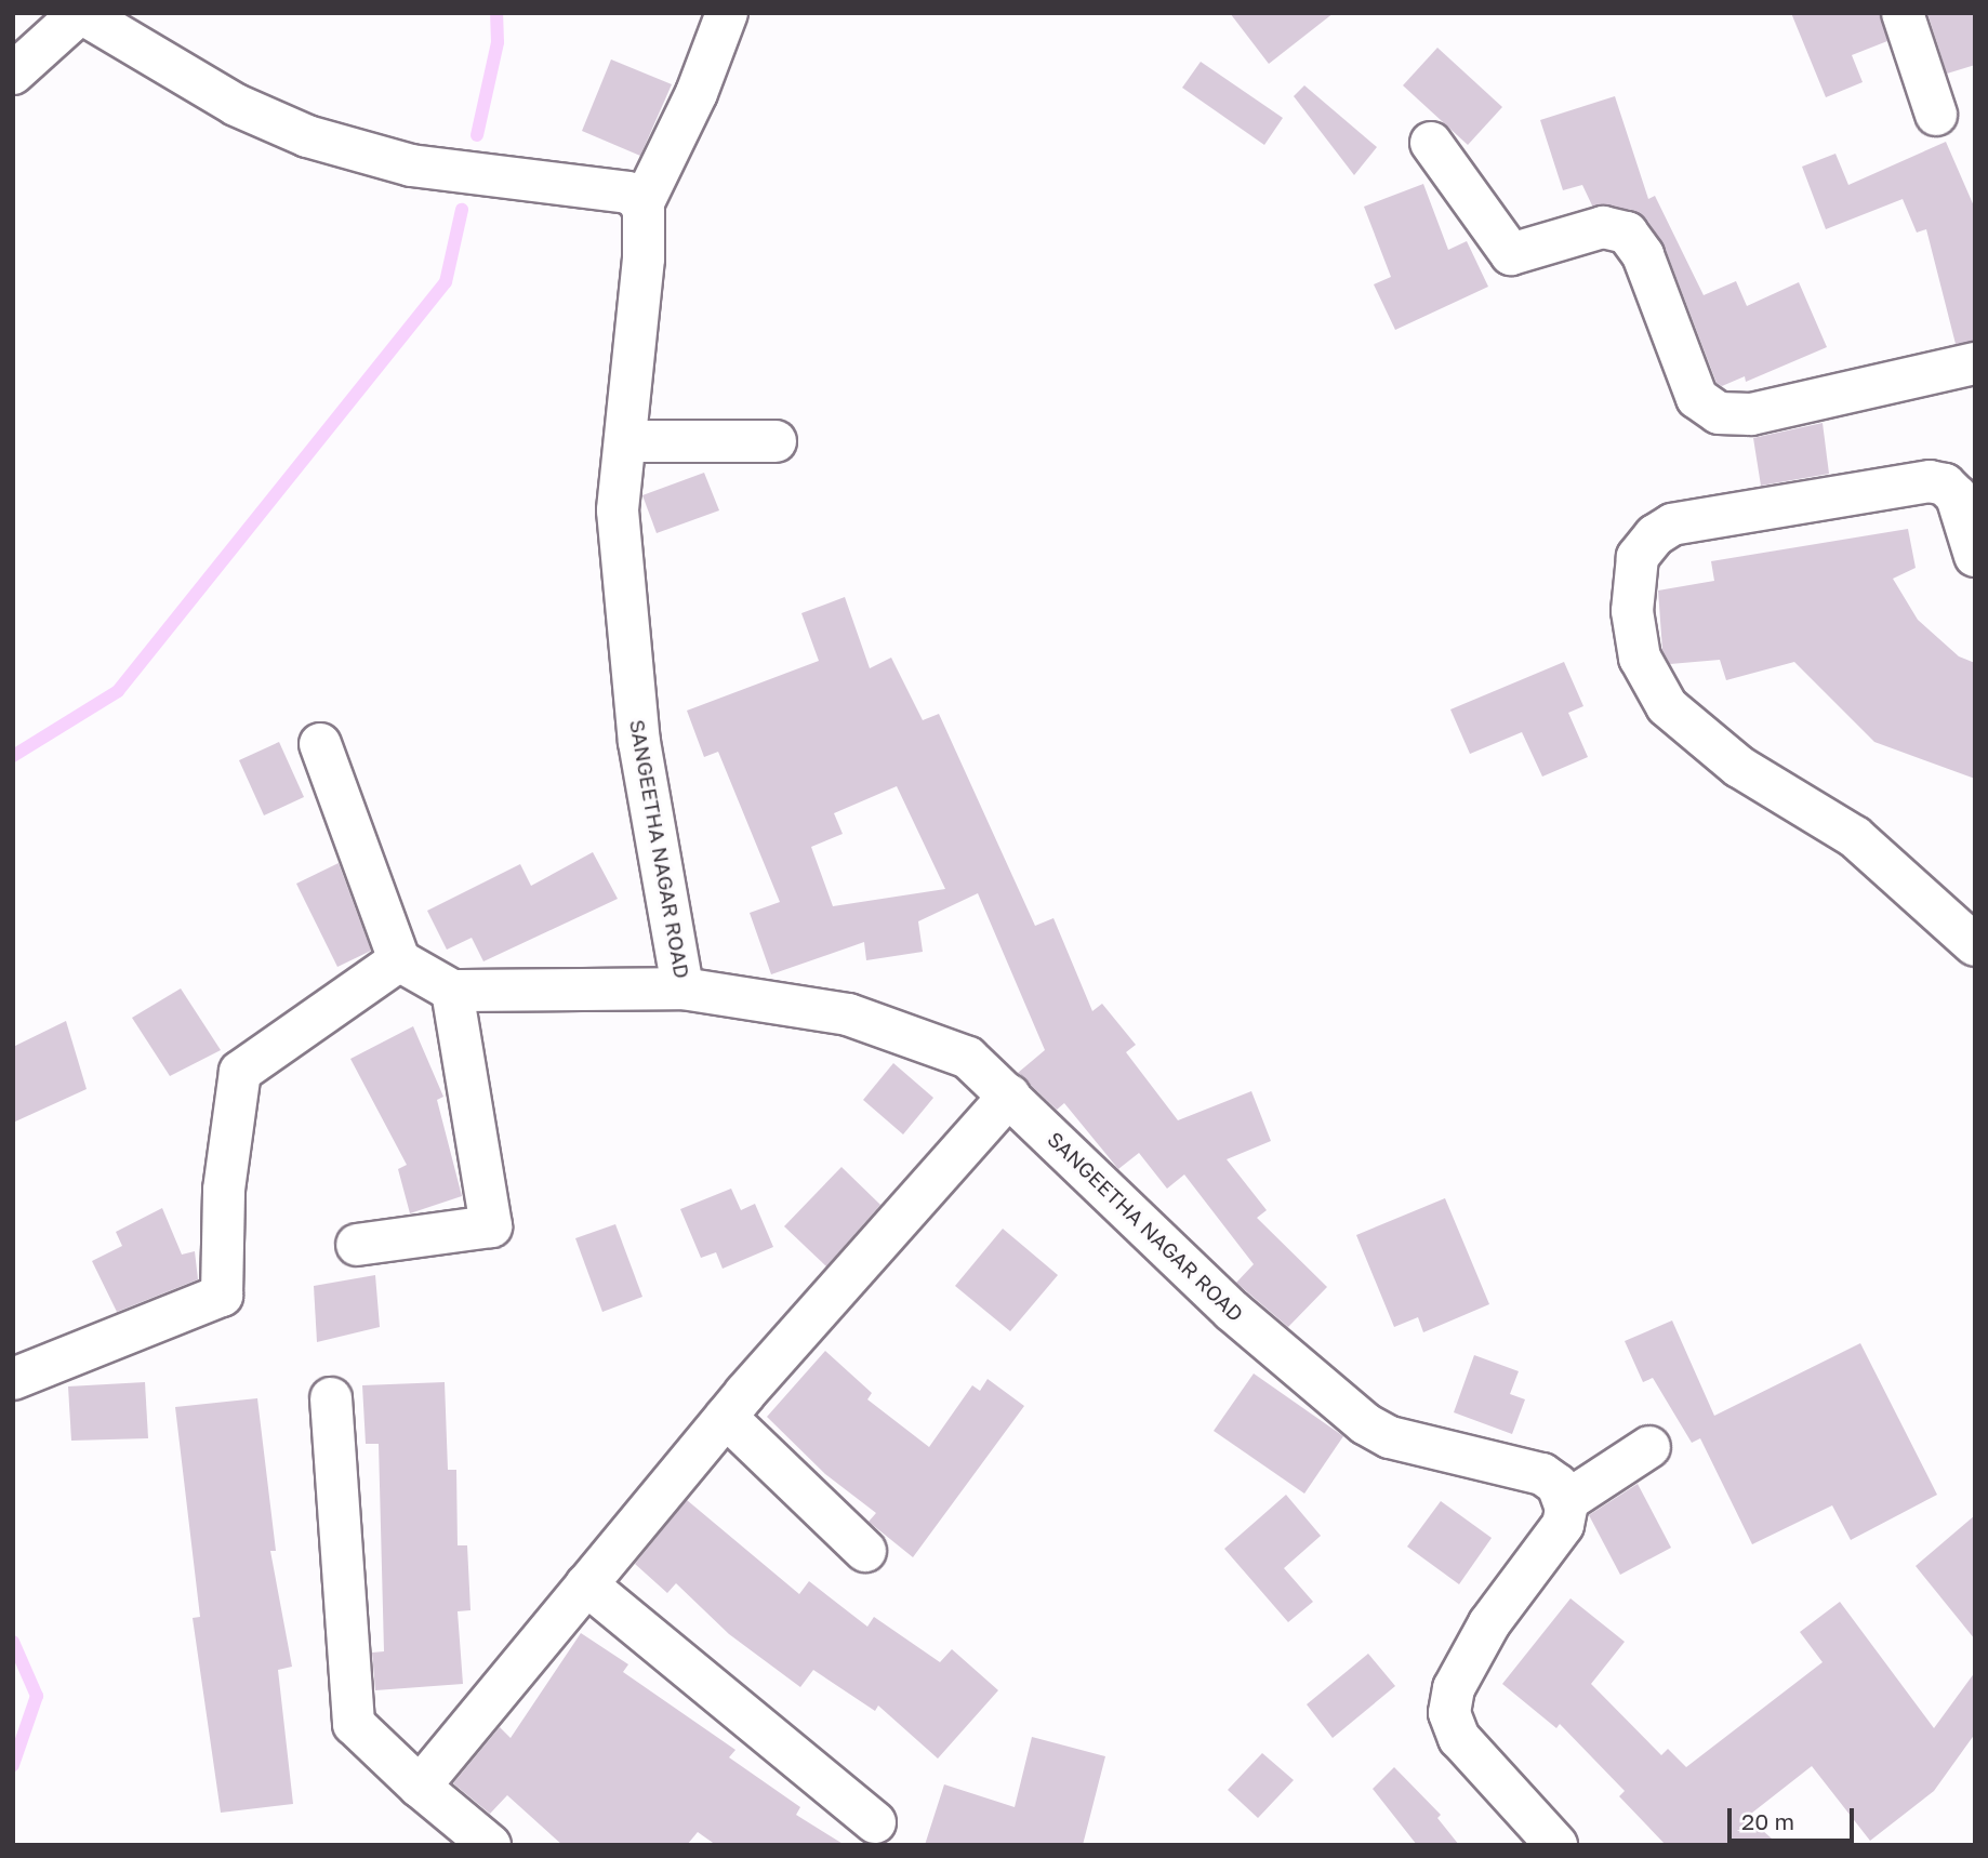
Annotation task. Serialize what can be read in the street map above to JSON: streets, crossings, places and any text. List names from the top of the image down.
{
  "streets": {
    "street": ["SANGEETHA NAGAR ROAD"]
  },
  "scale_bar": "20 m"
}
